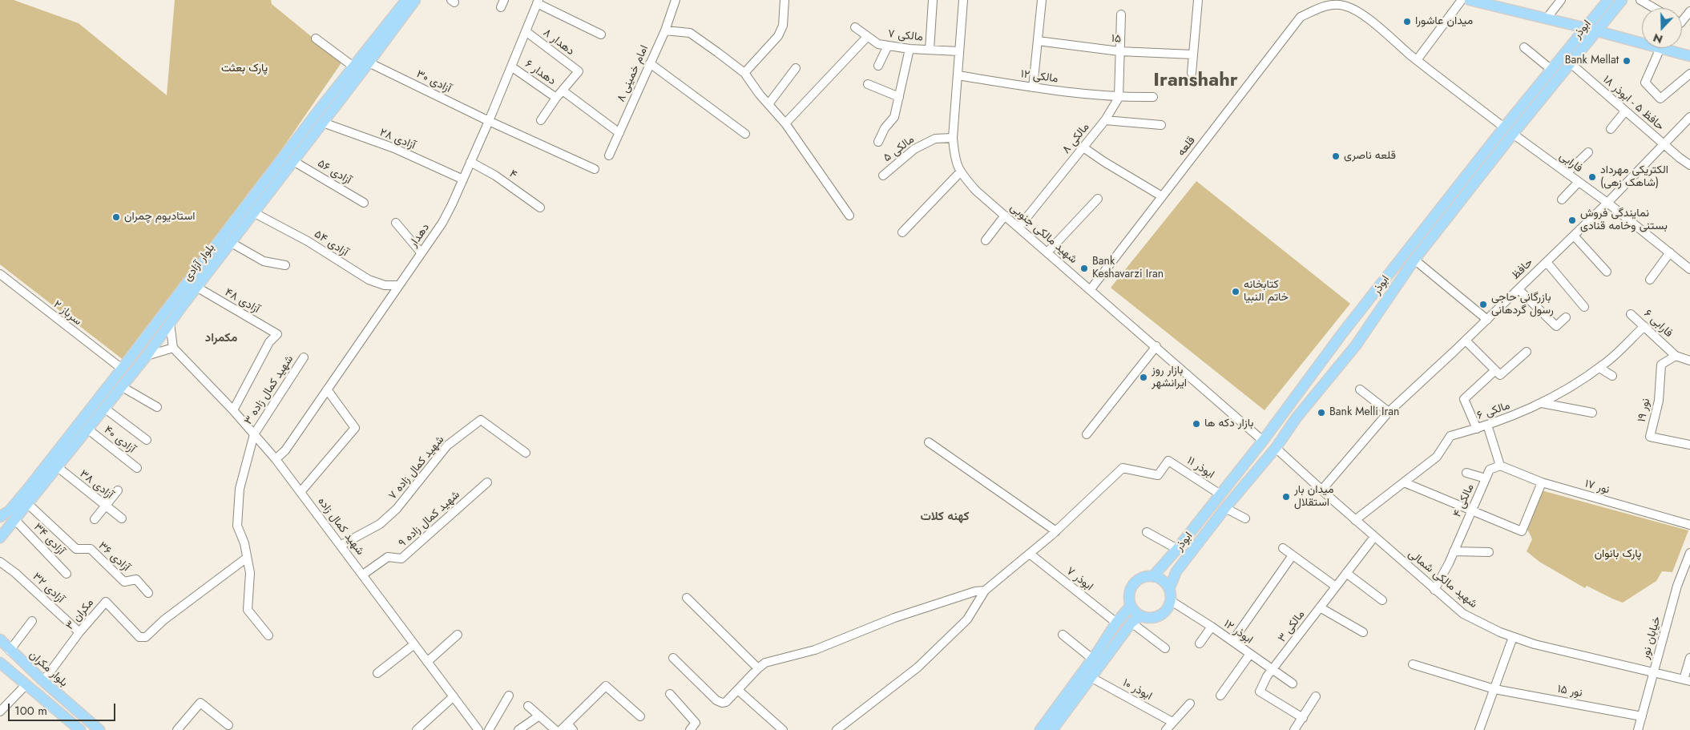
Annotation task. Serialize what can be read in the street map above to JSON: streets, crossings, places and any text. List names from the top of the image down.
{
  "streets": {
    "main road": ["ابوذر", "بلوار آزادی", "بلوار مکران"],
    "street": [
      "مالکی ۷",
      "۱۵",
      "دهدار ۸",
      "دهدار ۶",
      "امام خمینی ۸",
      "مالکی ۱۲",
      "آزادی ۳۰",
      "حافظ ۵ - ابوذر ۱۸",
      "مالکی ۸",
      "آزادی ۲۸",
      "قلعه",
      "مالکی ۵",
      "فارابی",
      "آزادی ۵۶",
      "۴",
      "شهید مالکی جنوبی",
      "دهدار",
      "آزادی ۵۴",
      "حافظ",
      "آزادی ۴۸",
      "سرباز ۲",
      "فارابی ۶",
      "شهید کمال زاده ۳",
      "نور ۱۹",
      "مالکی ۶",
      "آزادی ۴۰",
      "شهید کمال زاده ۷",
      "ابوذر ۱۱",
      "آزادی ۳۸",
      "نور ۱۷",
      "مالکی ۴",
      "شهید کمال زاده ۹",
      "شهید کمال زاده",
      "آزادی ۳۴",
      "آزادی ۳۶",
      "ابوذر ۷",
      "شهید مالکی شمالی",
      "آزادی ۳۲",
      "مکران ۳",
      "مالکی ۳",
      "ابوذر ۱۲",
      "خیابان نور",
      "ابوذر ۱۰",
      "نور ۱۵"
    ]
  },
  "crossings": [
    ["ابوذر", "حافظ ۵ - ابوذر ۱۸"],
    ["ابوذر", "فارابی"],
    ["ابوذر", "شهید مالکی جنوبی"],
    ["ابوذر", "ابوذر ۱۱"],
    ["ابوذر", "شهید مالکی شمالی"],
    ["ابوذر", "ابوذر ۱۲"],
    ["مالکی ۷", "شهید مالکی جنوبی"],
    ["۱۵", "مالکی ۸"],
    ["دهدار ۸", "دهدار"],
    ["دهدار ۶", "دهدار"],
    ["مالکی ۱۲", "مالکی ۸"],
    ["مالکی ۱۲", "شهید مالکی جنوبی"],
    ["آزادی ۳۰", "دهدار"],
    ["آزادی ۳۰", "بلوار آزادی"],
    ["حافظ ۵ - ابوذر ۱۸", "حافظ"],
    ["مالکی ۸", "شهید مالکی جنوبی"],
    ["آزادی ۲۸", "دهدار"],
    ["آزادی ۲۸", "بلوار آزادی"],
    ["قلعه", "شهید مالکی جنوبی"],
    ["مالکی ۵", "شهید مالکی جنوبی"],
    ["فارابی", "حافظ"],
    ["آزادی ۵۶", "بلوار آزادی"],
    ["۴", "دهدار"],
    ["دهدار", "آزادی ۵۴"],
    ["دهدار", "شهید کمال زاده"],
    ["آزادی ۵۴", "بلوار آزادی"],
    ["بلوار آزادی", "آزادی ۴۸"],
    ["بلوار آزادی", "سرباز ۲"],
    ["بلوار آزادی", "آزادی ۴۰"],
    ["بلوار آزادی", "آزادی ۳۸"],
    ["بلوار آزادی", "آزادی ۳۴"],
    ["بلوار آزادی", "آزادی ۳۶"],
    ["حافظ", "شهید مالکی شمالی"],
    ["آزادی ۴۸", "شهید کمال زاده"],
    ["فارابی ۶", "نور ۱۹"],
    ["فارابی ۶", "مالکی ۶"],
    ["شهید کمال زاده ۳", "شهید کمال زاده"],
    ["شهید کمال زاده ۳", "مکران ۳"],
    ["مالکی ۶", "شهید مالکی شمالی"],
    ["شهید کمال زاده ۷", "شهید کمال زاده"],
    ["نور ۱۷", "مالکی ۴"],
    ["مالکی ۴", "شهید مالکی شمالی"],
    ["شهید کمال زاده ۹", "شهید کمال زاده"],
    ["شهید مالکی شمالی", "مالکی ۳"],
    ["شهید مالکی شمالی", "خیابان نور"],
    ["آزادی ۳۲", "مکران ۳"],
    ["مکران ۳", "بلوار مکران"],
    ["مالکی ۳", "ابوذر ۱۲"],
    ["خیابان نور", "نور ۱۵"]
  ],
  "districts": ["Iranshahr", "مکمراد", "کهنه کلات"],
  "parks": ["پارک بعثت", "پارک بانوان"],
  "places": [
    "میدان عاشورا",
    "Bank Mellat",
    "قلعه ناصری",
    "الکتریکی مهرداد (شاهک زهی)",
    "استادیوم چمران",
    "نمایندگی فروش بستنی وخامه قنادی",
    "Bank Keshavarzi Iran",
    "کتابخانه خاتم النبیا",
    "بازرگانی حاجی رسول گردهانی",
    "بازار روز ایرانشهر",
    "Bank Melli Iran",
    "بازار دکه ها",
    "میدان بار استقلال"
  ],
  "scale_bar": "100 m",
  "north": "bottom"
}
